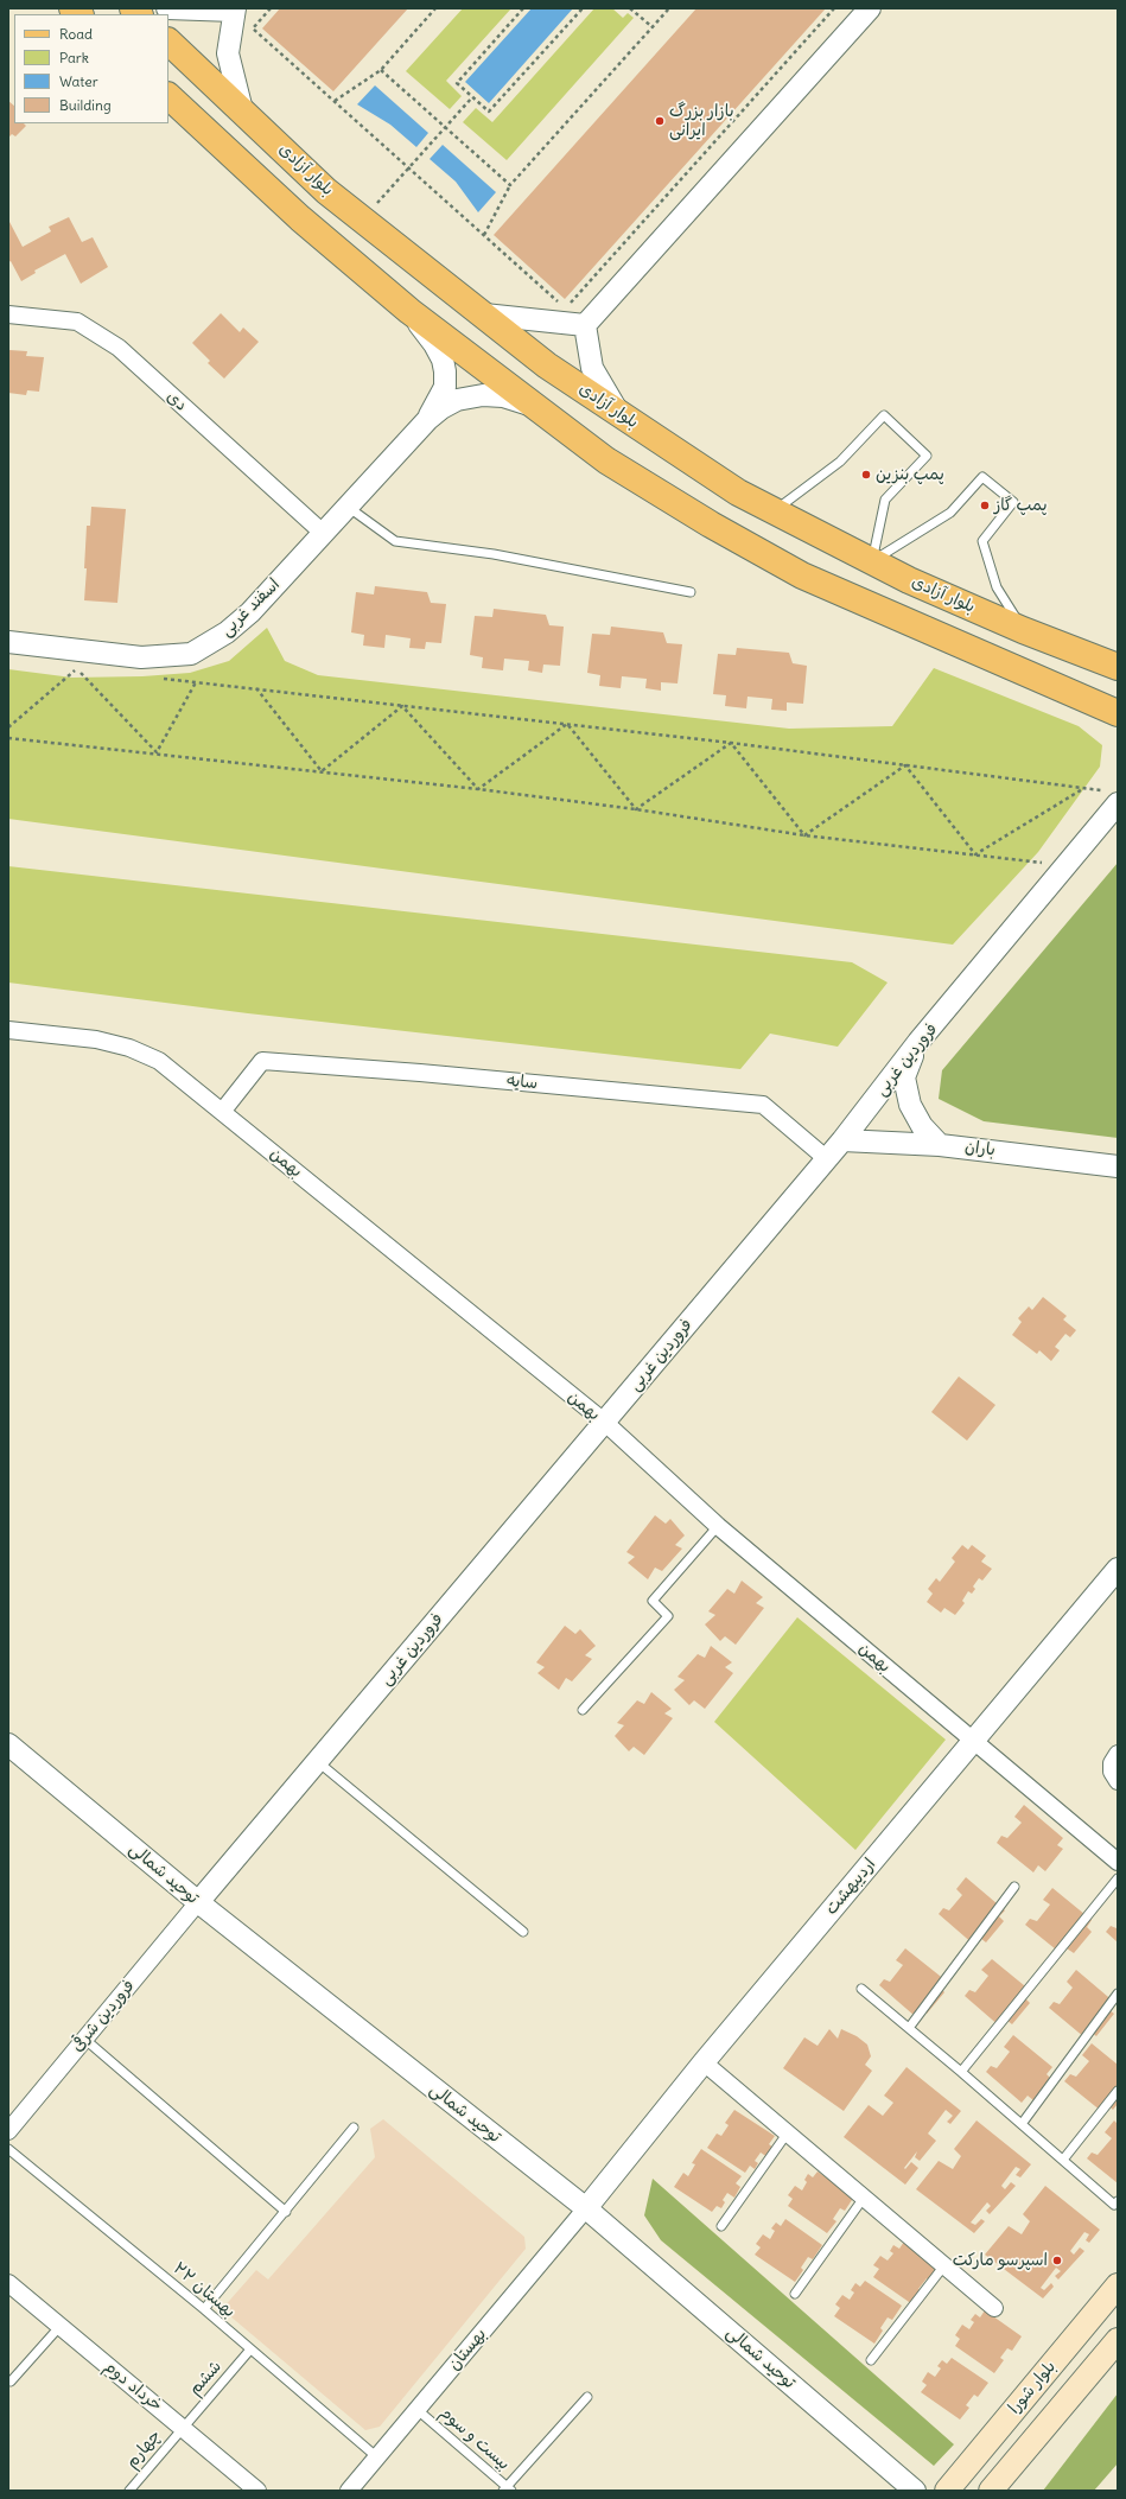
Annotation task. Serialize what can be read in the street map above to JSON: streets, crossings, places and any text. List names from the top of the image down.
{
  "streets": {
    "main road": ["بلوار آزادی", "بلوار شورا"],
    "street": [
      "دی",
      "اسفند غربی",
      "فروردین غربی",
      "سایه",
      "باران",
      "بهمن",
      "توحید شمالی",
      "اردیبهشت",
      "فروردین شرقی",
      "بهستان",
      "خرداد دوم"
    ],
    "lane": [
      "بهستان ۲۲",
      "ششم",
      "بیست و سوم",
      "چهارم"
    ]
  },
  "crossings": [
    ["دی", "اسفند غربی"],
    ["فروردین غربی", "سایه"],
    ["فروردین غربی", "باران"],
    ["فروردین غربی", "بهمن"],
    ["فروردین غربی", "توحید شمالی"],
    ["فروردین غربی", "فروردین شرقی"],
    ["سایه", "بهمن"],
    ["بهمن", "اردیبهشت"],
    ["توحید شمالی", "اردیبهشت"],
    ["توحید شمالی", "فروردین شرقی"],
    ["توحید شمالی", "بهستان"],
    ["اردیبهشت", "بهستان"],
    ["بهستان ۲۲", "بهستان"],
    ["بهستان ۲۲", "ششم"],
    ["بهستان", "بیست و سوم"],
    ["ششم", "خرداد دوم"],
    ["ششم", "چهارم"],
    ["خرداد دوم", "چهارم"]
  ],
  "places": [
    "بازار بزرگ ایرانی",
    "پمپ بنزين",
    "پمپ گاز",
    "اسپرسو مارکت"
  ],
  "legend": [
    "Road",
    "Park",
    "Water",
    "Building"
  ]
}
